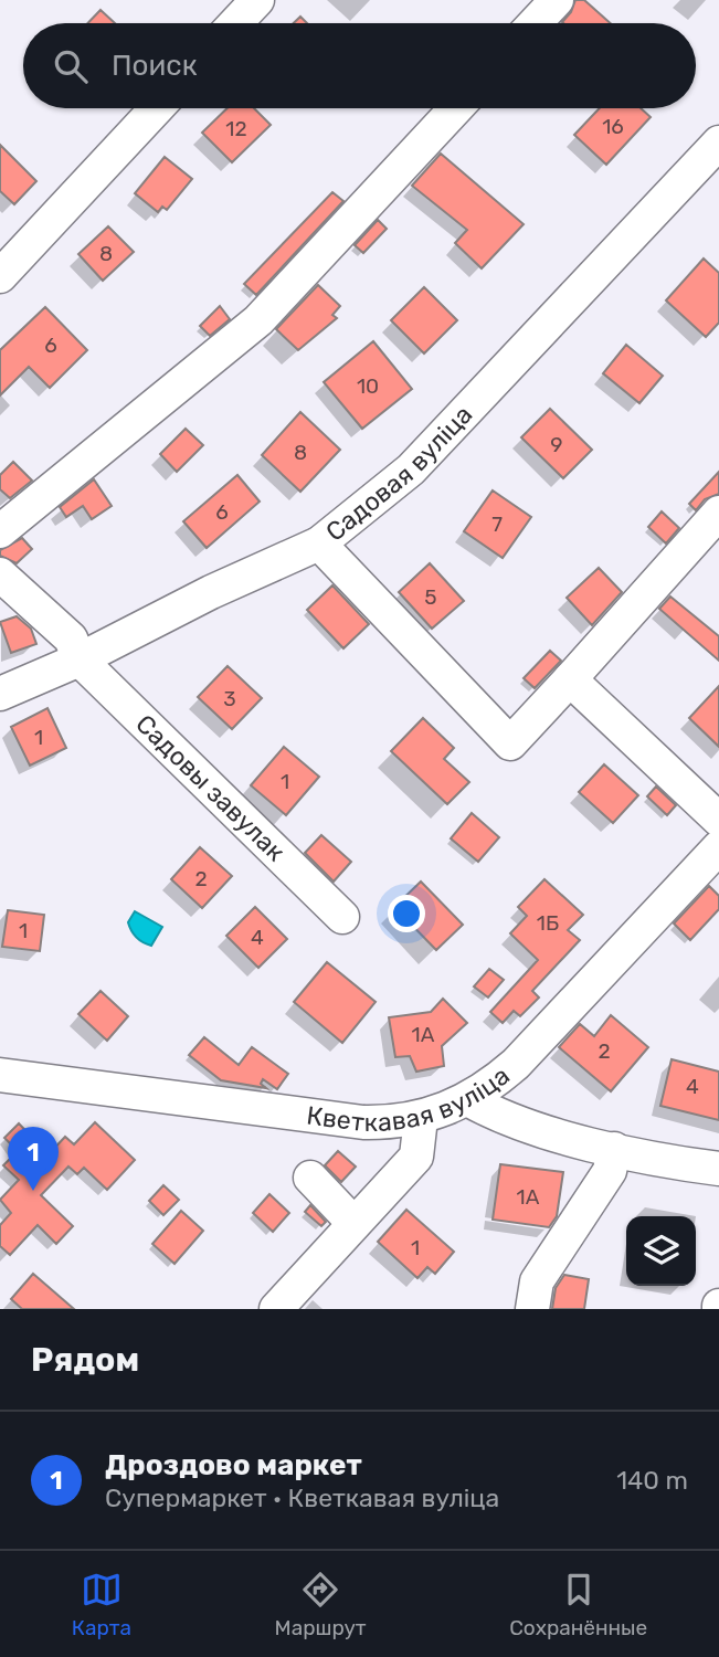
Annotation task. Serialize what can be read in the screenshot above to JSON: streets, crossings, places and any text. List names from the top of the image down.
{
  "streets": {
    "street": ["Садовая вуліца", "Садовы завулак", "Кветкавая вуліца"]
  },
  "crossings": [
    ["Садовая вуліца", "Садовы завулак"]
  ],
  "house_numbers": [
    "16",
    "12",
    "8",
    "6",
    "10",
    "9",
    "8",
    "6",
    "7",
    "5",
    "3",
    "1",
    "1",
    "2",
    "1Б",
    "1",
    "4",
    "1А",
    "2",
    "4",
    "1А",
    "1"
  ],
  "page": {
    "search": "Поиск",
    "pins": "1",
    "heading": "Рядом",
    "list": [
      {
        "mark": "1",
        "name": "Дроздово маркет",
        "note": "Супермаркет · Кветкавая вуліца",
        "value": "140 m"
      }
    ],
    "nav": ["Карта", "Маршрут", "Сохранённые"]
  }
}
